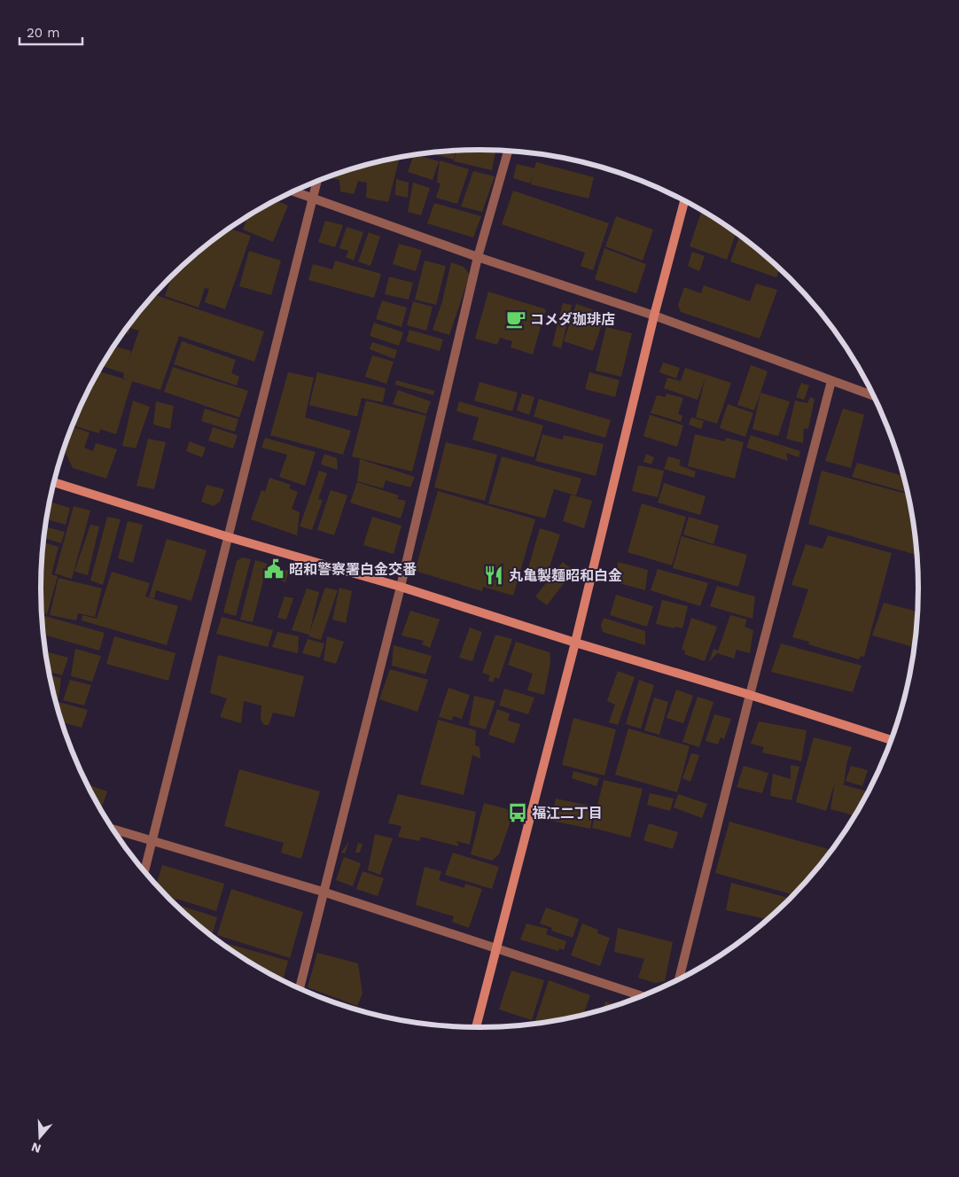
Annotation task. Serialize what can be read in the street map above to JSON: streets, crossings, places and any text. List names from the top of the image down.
{
  "places": {
    "cafe": ["コメダ珈琲店"],
    "public building": ["昭和警察署白金交番"],
    "restaurant": ["丸亀製麺昭和白金"],
    "bus stop": ["福江二丁目"]
  },
  "scale_bar": "20 m",
  "north": "bottom"
}
